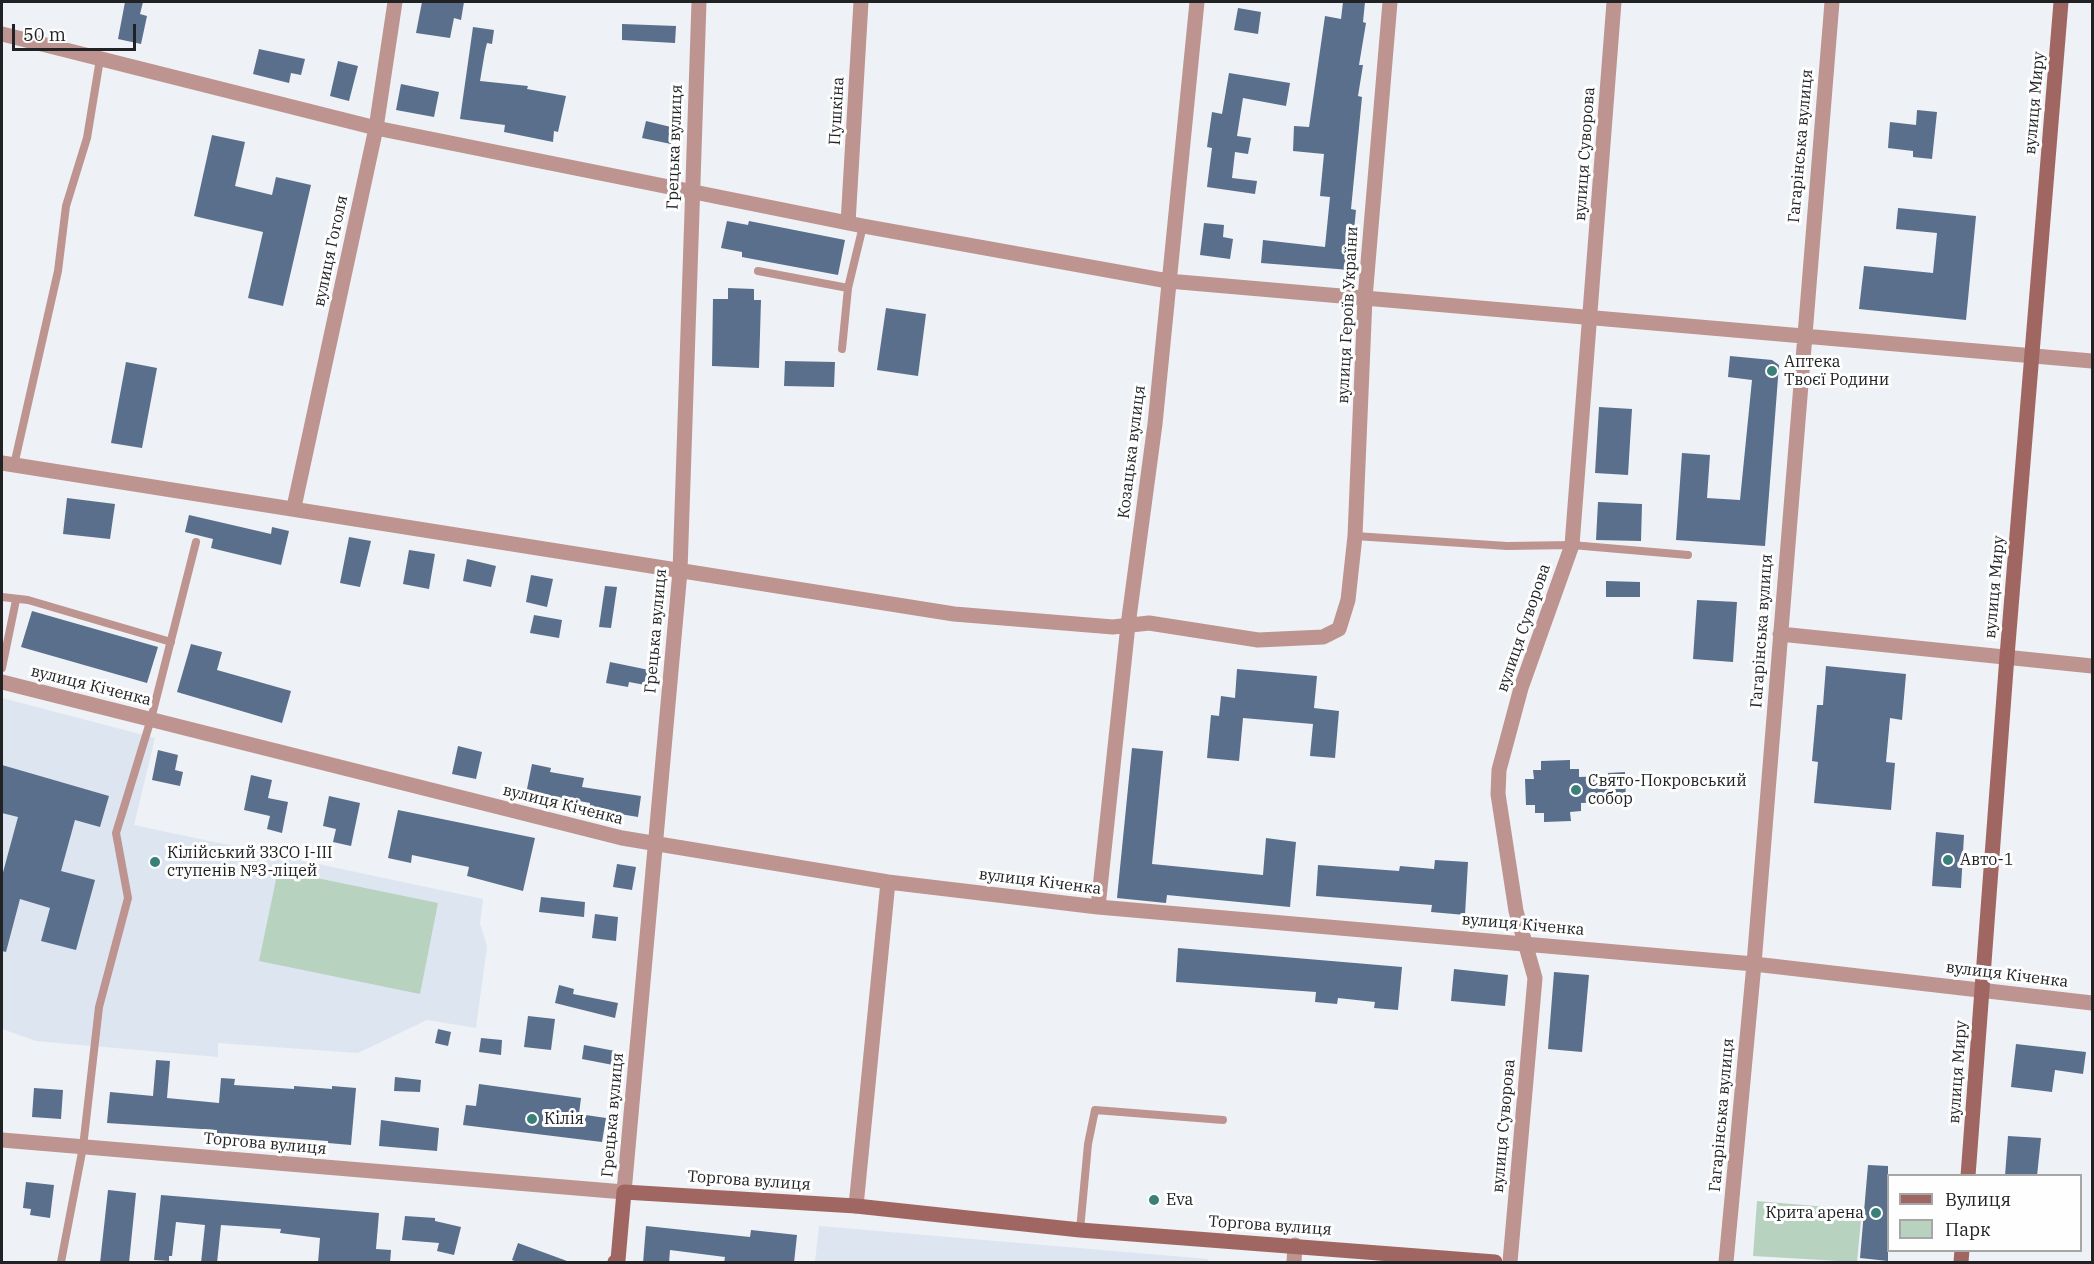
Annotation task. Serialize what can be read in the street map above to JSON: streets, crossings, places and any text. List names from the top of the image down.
{
  "streets": {
    "main road": ["вулиця Миру", "Грецька вулиця", "Торгова вулиця"],
    "street": [
      "Пушкіна",
      "Гагарінська вулиця",
      "вулиця Суворова",
      "вулиця Гоголя",
      "вулиця Героїв України",
      "Козацька вулиця",
      "вулиця Кіченка"
    ]
  },
  "crossings": [
    ["вулиця Миру", "вулиця Кіченка"],
    ["Гагарінська вулиця", "вулиця Кіченка"],
    ["Грецька вулиця", "вулиця Кіченка"],
    ["Грецька вулиця", "Торгова вулиця"],
    ["вулиця Суворова", "вулиця Кіченка"],
    ["вулиця Героїв України", "Козацька вулиця"],
    ["Козацька вулиця", "вулиця Кіченка"]
  ],
  "places": [
    "Аптека Твоєї Родини",
    "Свято-Покровський собор",
    "Авто-1",
    "Кілійський ЗЗСО І-ІІІ ступенів №3-ліцей",
    "Кілія",
    "Eva",
    "Крита арена"
  ],
  "legend": ["Вулиця", "Парк"],
  "scale_bar": "50 m"
}
